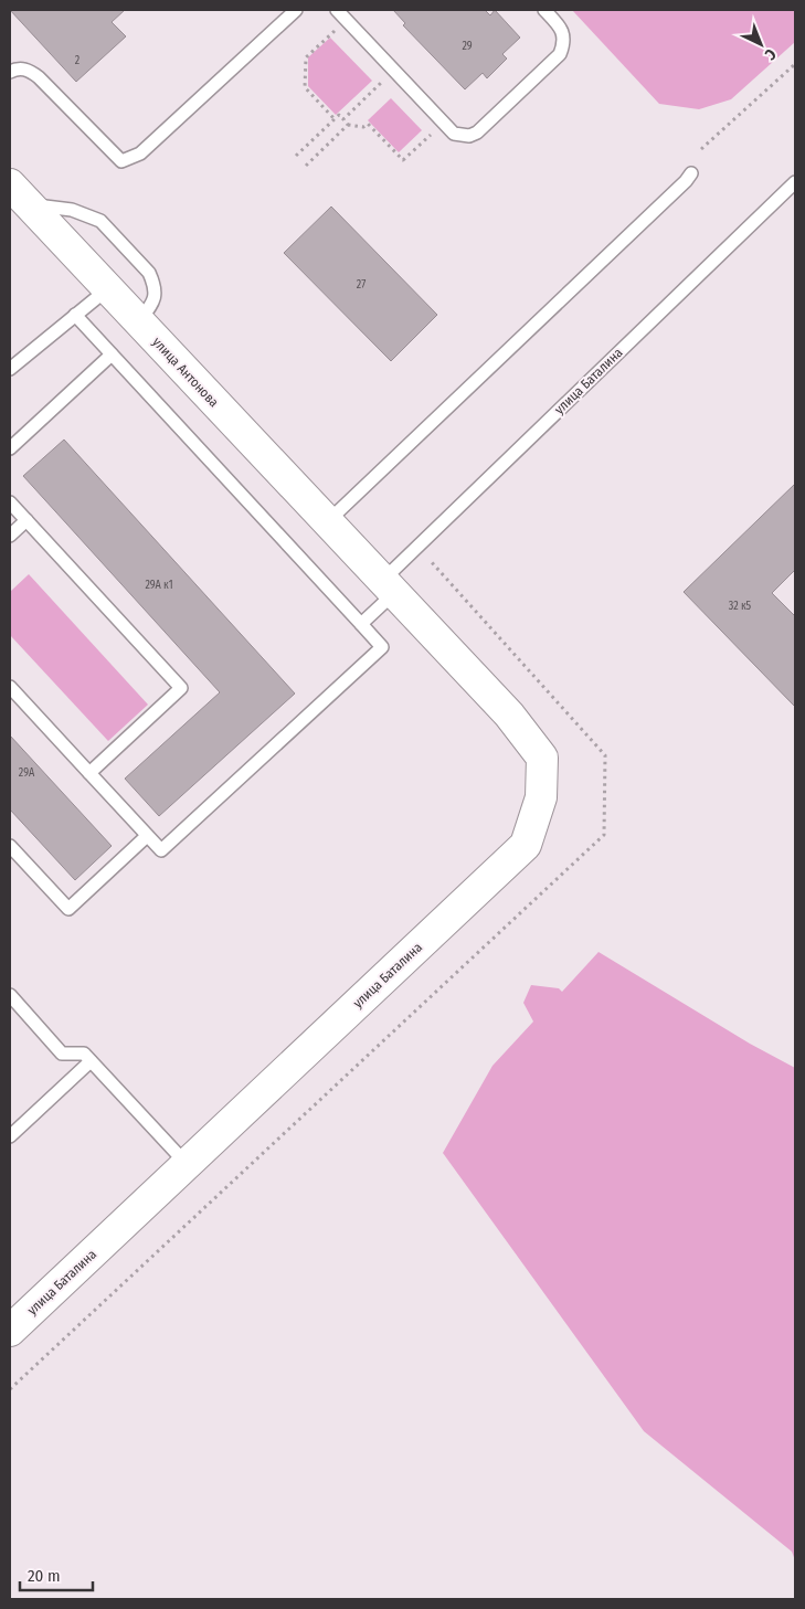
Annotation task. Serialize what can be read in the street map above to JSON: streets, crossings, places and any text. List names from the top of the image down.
{
  "streets": {
    "main road": ["улица Антонова", "улица Баталина"]
  },
  "crossings": [
    ["улица Антонова", "улица Баталина"]
  ],
  "house_numbers": [
    "29",
    "2",
    "27",
    "29А к1",
    "32 к5",
    "29А"
  ],
  "scale_bar": "20 m",
  "north": "bottom right"
}
